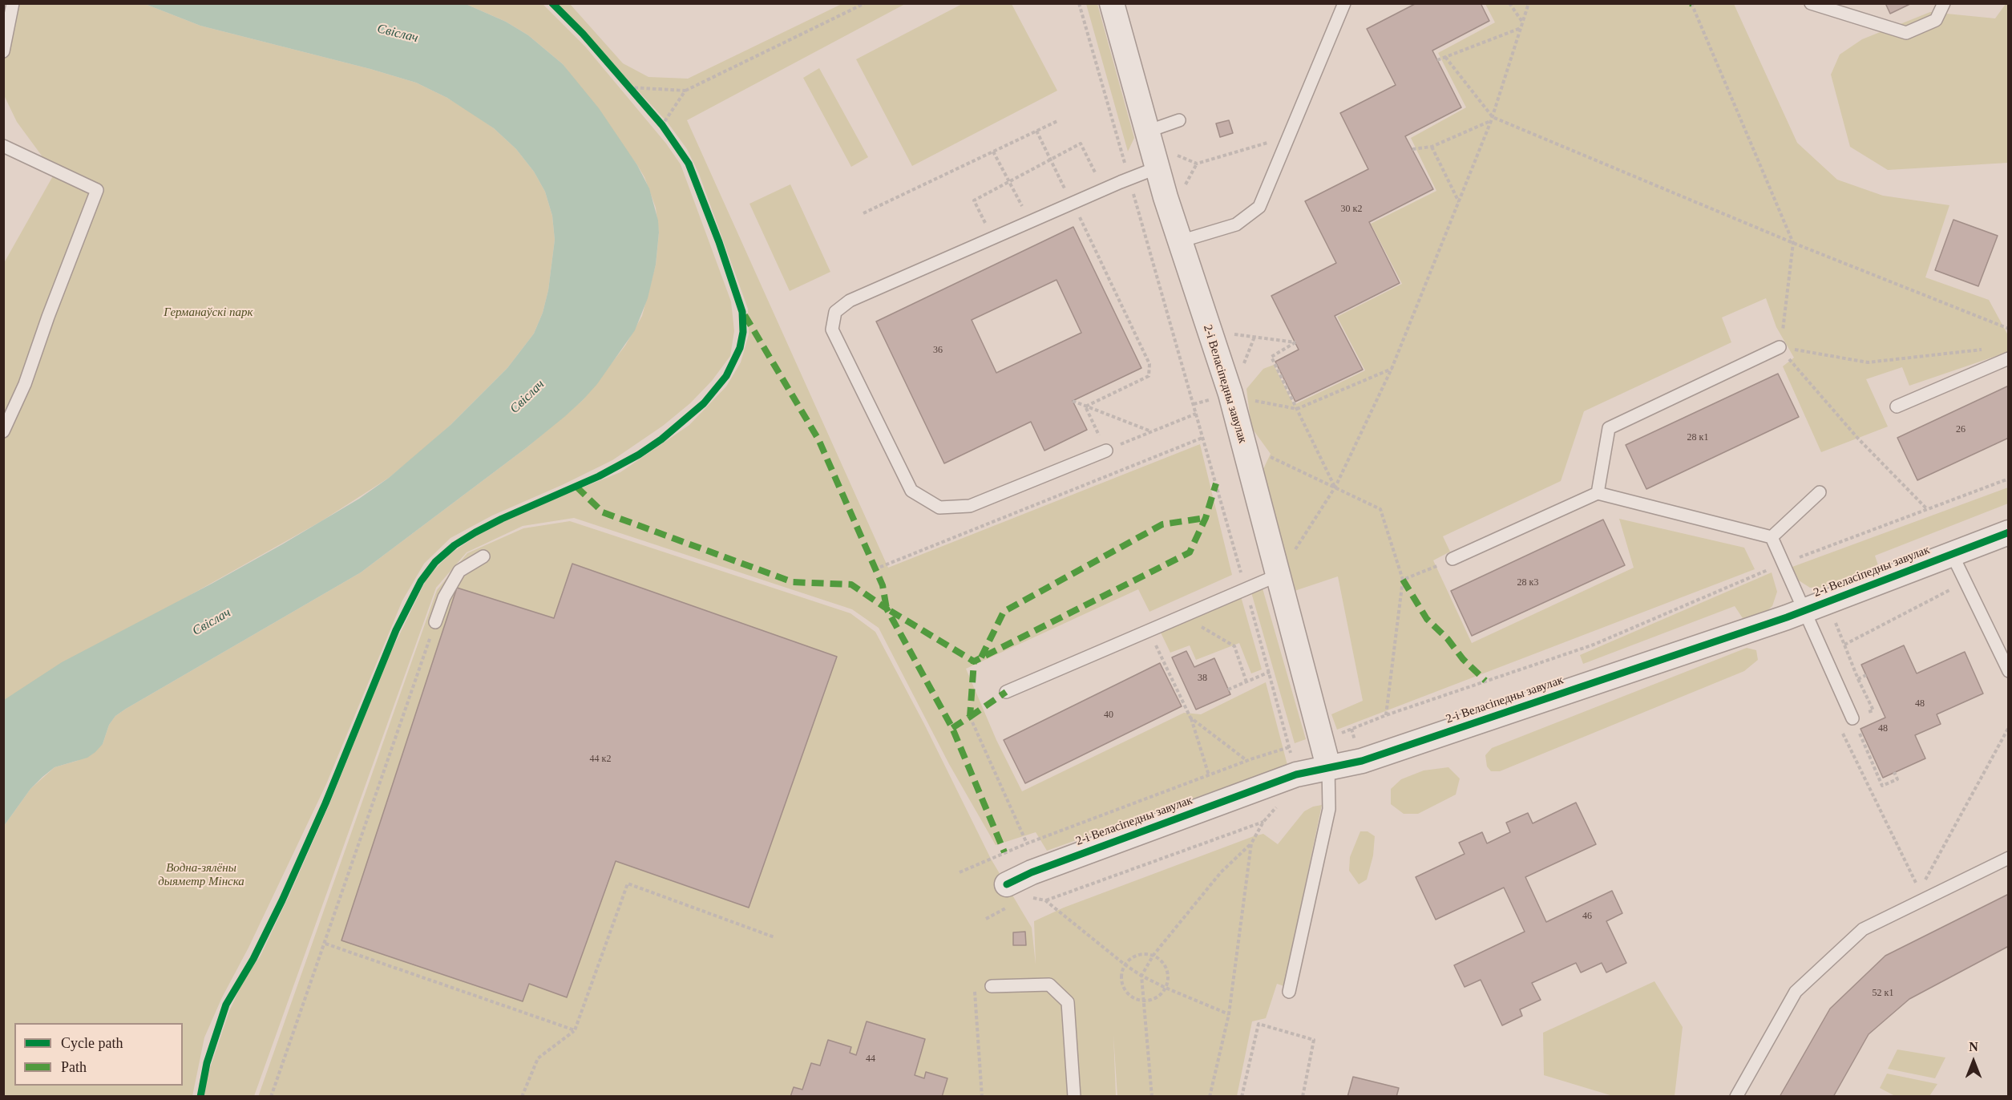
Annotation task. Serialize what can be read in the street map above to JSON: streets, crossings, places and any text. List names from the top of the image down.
{
  "streets": {
    "street": ["2-і Веласіпедны завулак"]
  },
  "water": ["Свіслач"],
  "parks": ["Германаўскі парк", "Водна-зялёны дыяметр Мінска"],
  "house_numbers": [
    "30 к2",
    "36",
    "26",
    "28 к1",
    "28 к3",
    "38",
    "48",
    "40",
    "48",
    "44 к2",
    "46",
    "52 к1",
    "44"
  ],
  "legend": ["Cycle path", "Path"],
  "north": "top"
}
